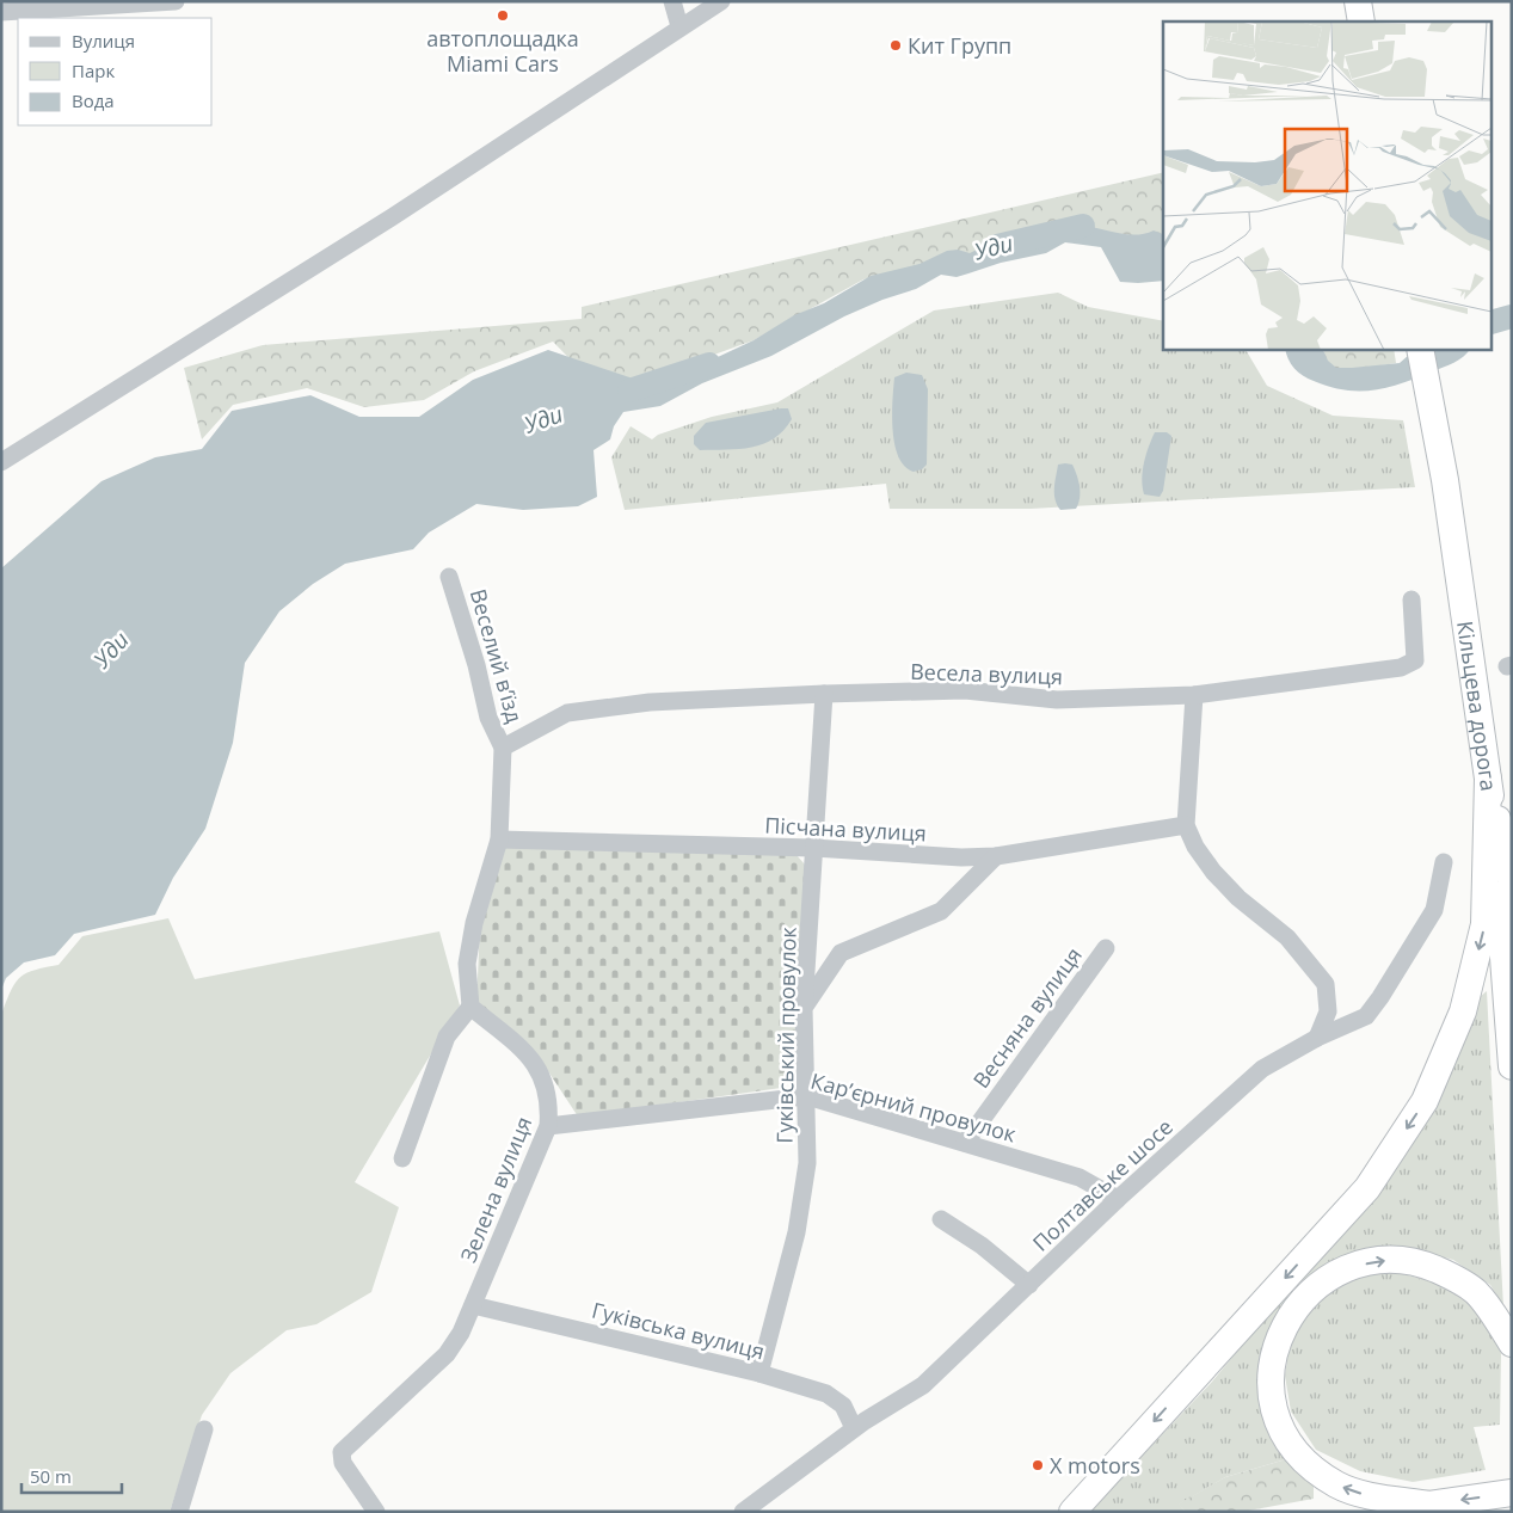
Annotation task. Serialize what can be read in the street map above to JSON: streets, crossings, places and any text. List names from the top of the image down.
{
  "streets": {
    "highway": ["Кільцева дорога"],
    "street": [
      "Веселий в’їзд",
      "Весела вулиця",
      "Пісчана вулиця",
      "Весняна вулиця",
      "Гуківський провулок",
      "Кар’єрний провулок",
      "Полтавське шосе",
      "Зелена вулиця",
      "Гуківська вулиця"
    ]
  },
  "crossings": [
    ["Веселий в’їзд", "Весела вулиця"],
    ["Весела вулиця", "Гуківський провулок"],
    ["Пісчана вулиця", "Гуківський провулок"],
    ["Весняна вулиця", "Кар’єрний провулок"],
    ["Гуківський провулок", "Кар’єрний провулок"],
    ["Гуківський провулок", "Гуківська вулиця"],
    ["Кар’єрний провулок", "Полтавське шосе"],
    ["Кар’єрний провулок", "Зелена вулиця"],
    ["Полтавське шосе", "Гуківська вулиця"],
    ["Зелена вулиця", "Гуківська вулиця"]
  ],
  "water": ["Уди"],
  "places": ["автоплощадка Miami Cars", "Кит Групп", "Х motors"],
  "legend": ["Вулиця", "Парк", "Вода"],
  "scale_bar": "50 m"
}
